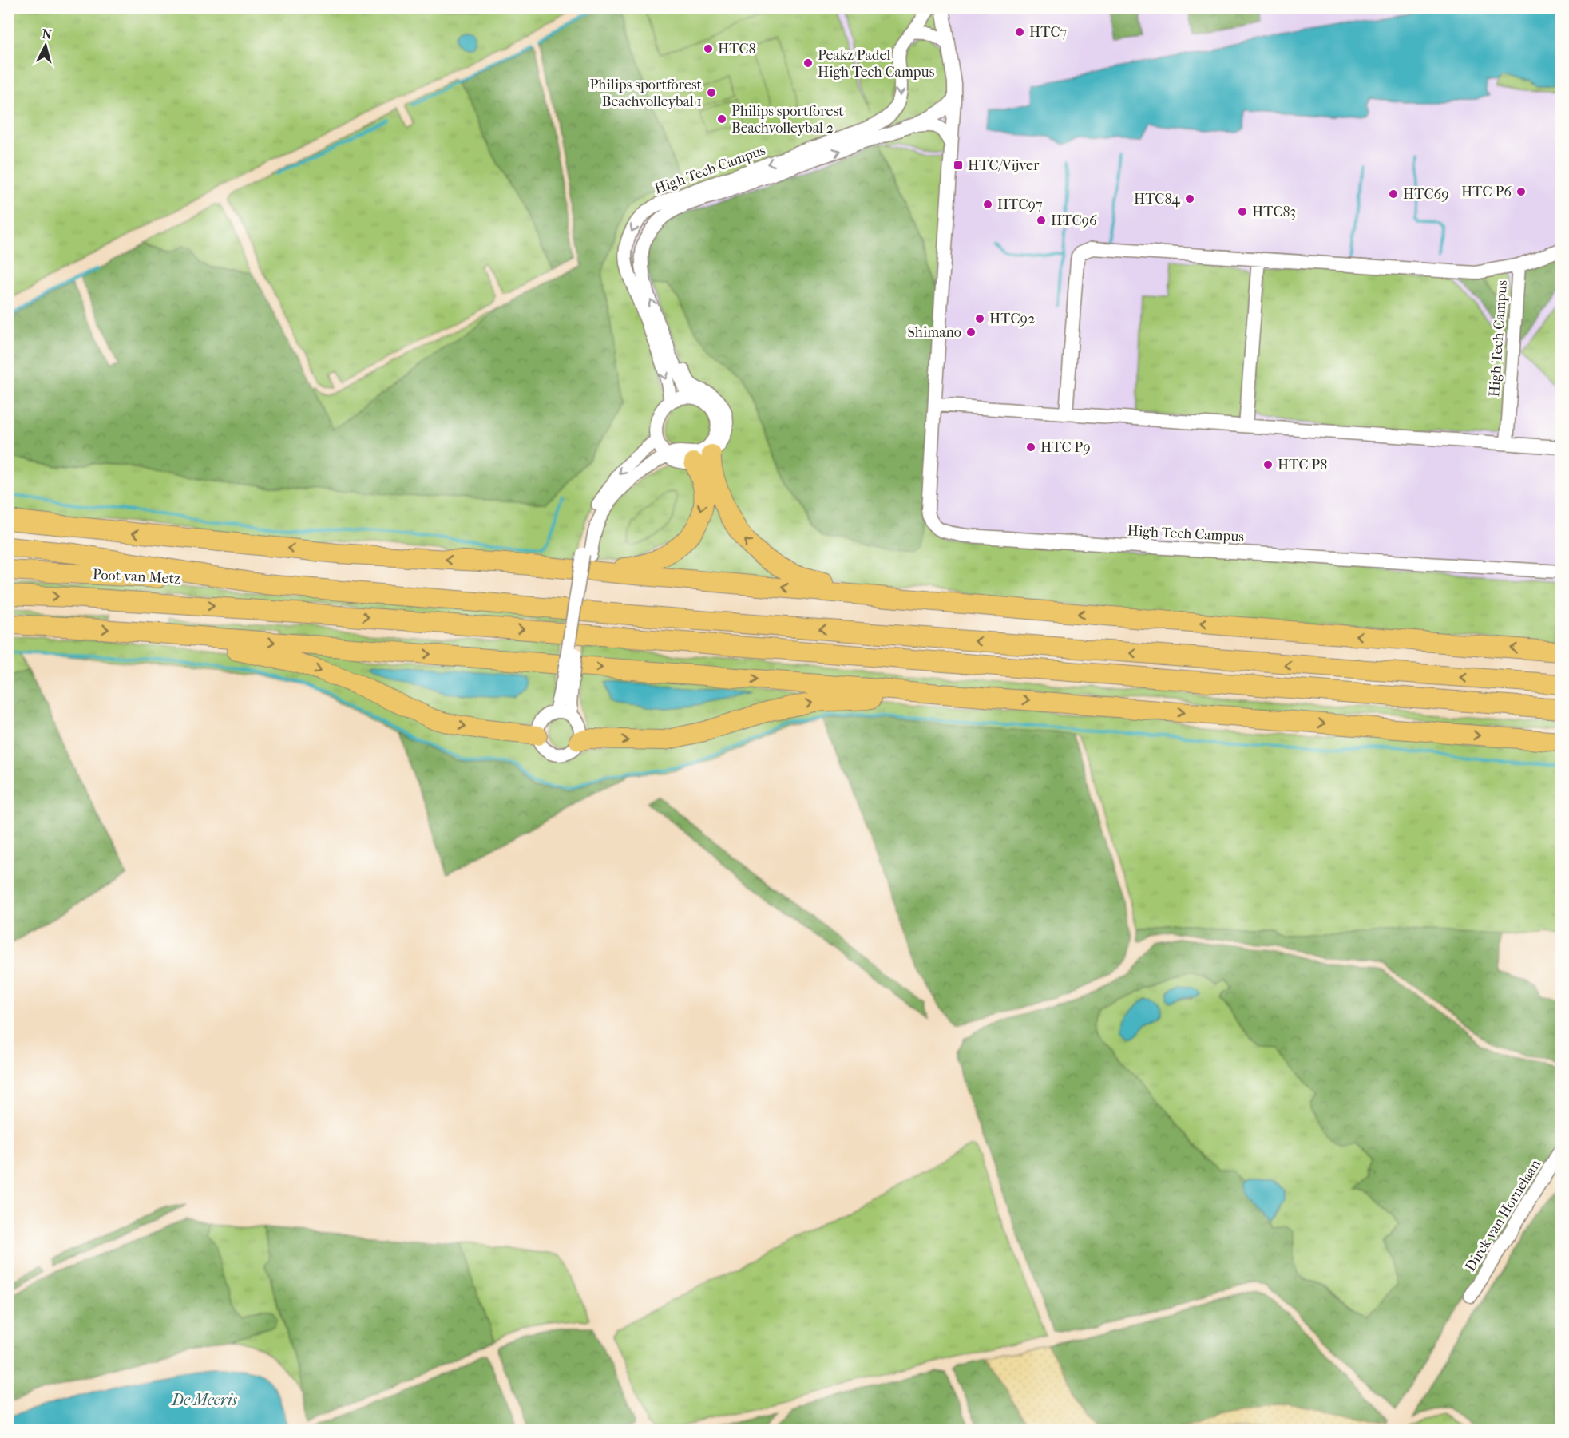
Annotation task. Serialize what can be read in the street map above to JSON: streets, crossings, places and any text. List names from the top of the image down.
{
  "streets": {
    "highway": ["Poot van Metz"],
    "street": ["High Tech Campus", "Dirck van Hornelaan"]
  },
  "water": ["De Meeris"],
  "places": {
    "other": [
      "HTC7",
      "HTC8",
      "Peakz Padel High Tech Campus",
      "Philips sportforest Beachvolleybal 1",
      "Philips sportforest Beachvolleybal 2",
      "HTC P6",
      "HTC69",
      "HTC84",
      "HTC97",
      "HTC83",
      "HTC96",
      "HTC92",
      "Shimano",
      "HTC P9",
      "HTC P8"
    ],
    "transit": ["HTC/Vijver"]
  },
  "north": "top"
}
